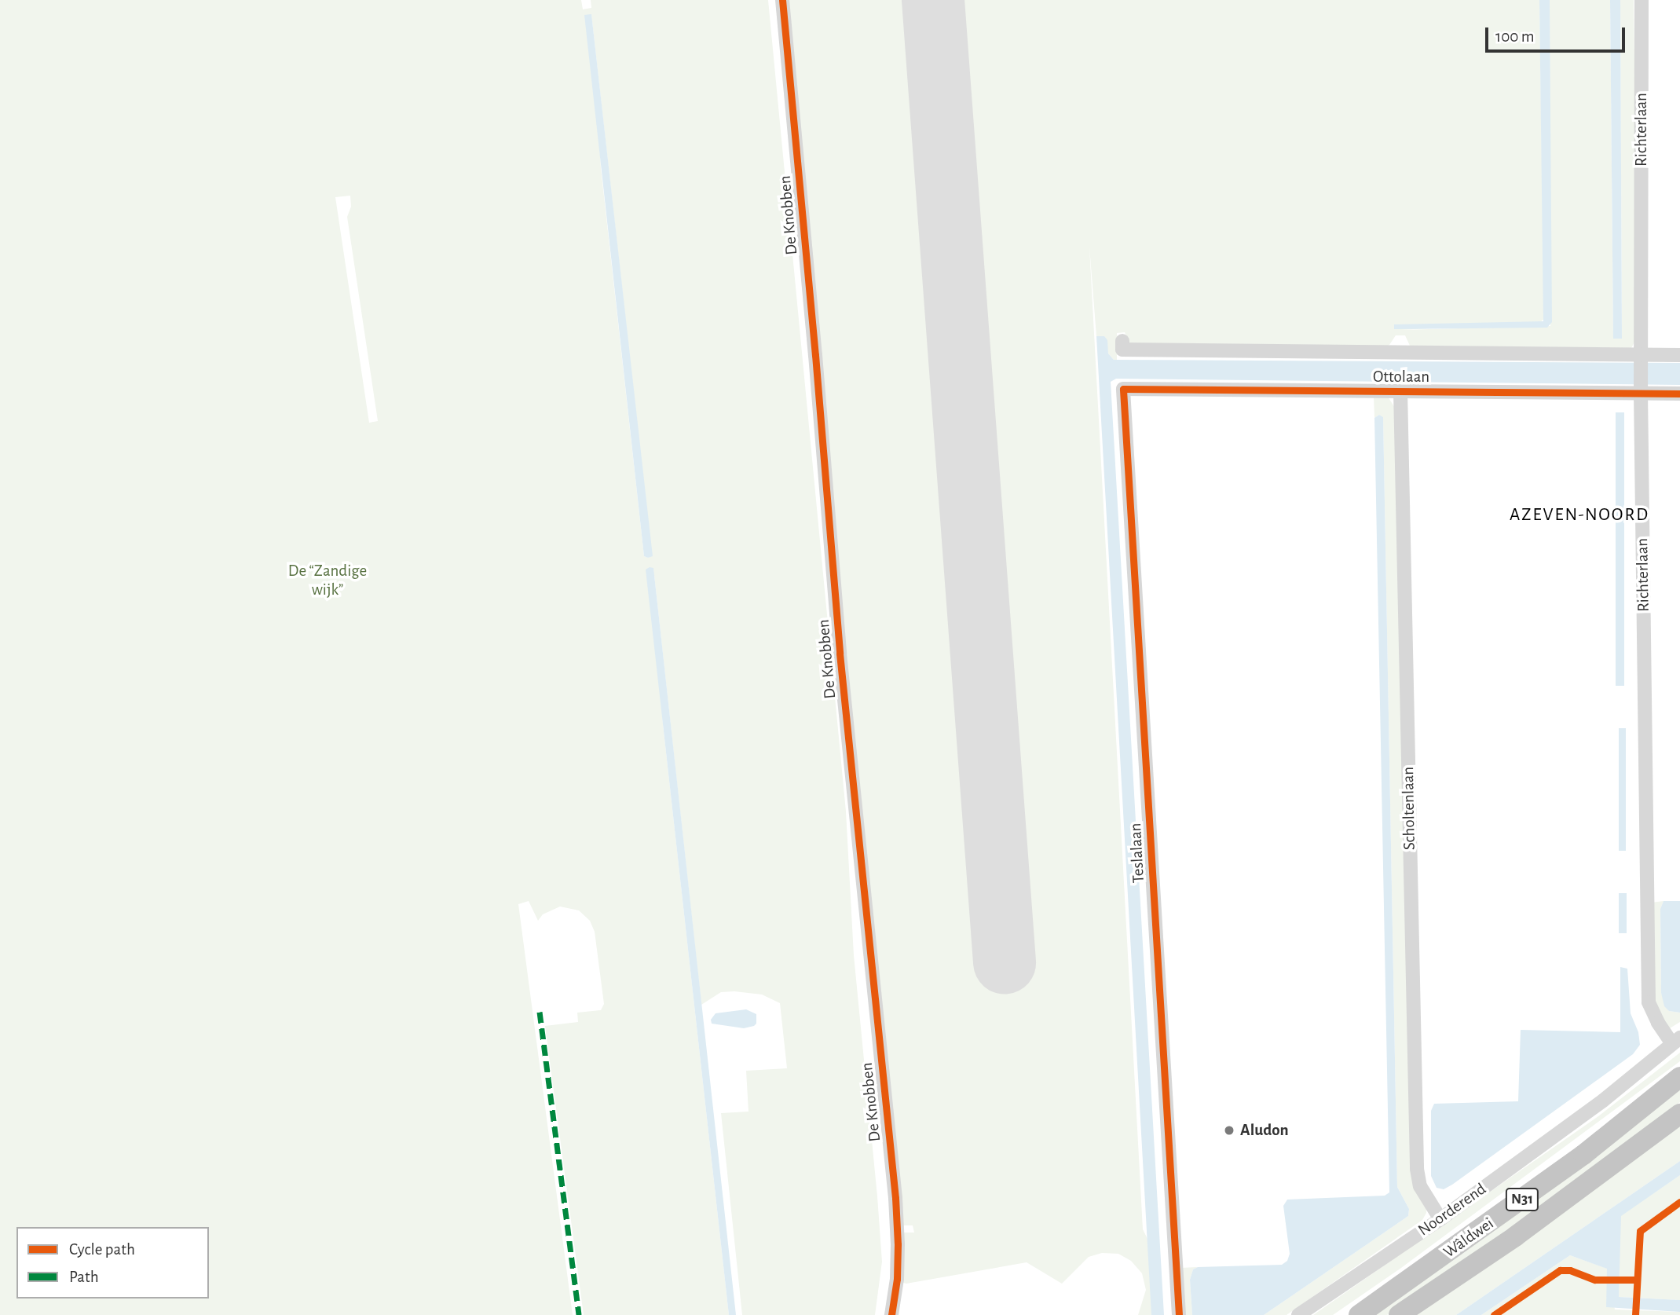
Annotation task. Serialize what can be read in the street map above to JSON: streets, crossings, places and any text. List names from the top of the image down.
{
  "streets": {
    "highway": ["N31", "Wâldwei"],
    "street": [
      "Richterlaan",
      "De Knobben",
      "Ottolaan",
      "Scholtenlaan",
      "Teslalaan",
      "Noorderend"
    ]
  },
  "crossings": [
    ["Richterlaan", "Ottolaan"],
    ["Richterlaan", "Noorderend"],
    ["Ottolaan", "Scholtenlaan"],
    ["Ottolaan", "Teslalaan"],
    ["Scholtenlaan", "Noorderend"]
  ],
  "districts": ["AZEVEN-NOORD"],
  "parks": ["De “Zandige wijk”"],
  "places": ["Aludon"],
  "legend": ["Cycle path", "Path"],
  "scale_bar": "100 m"
}
